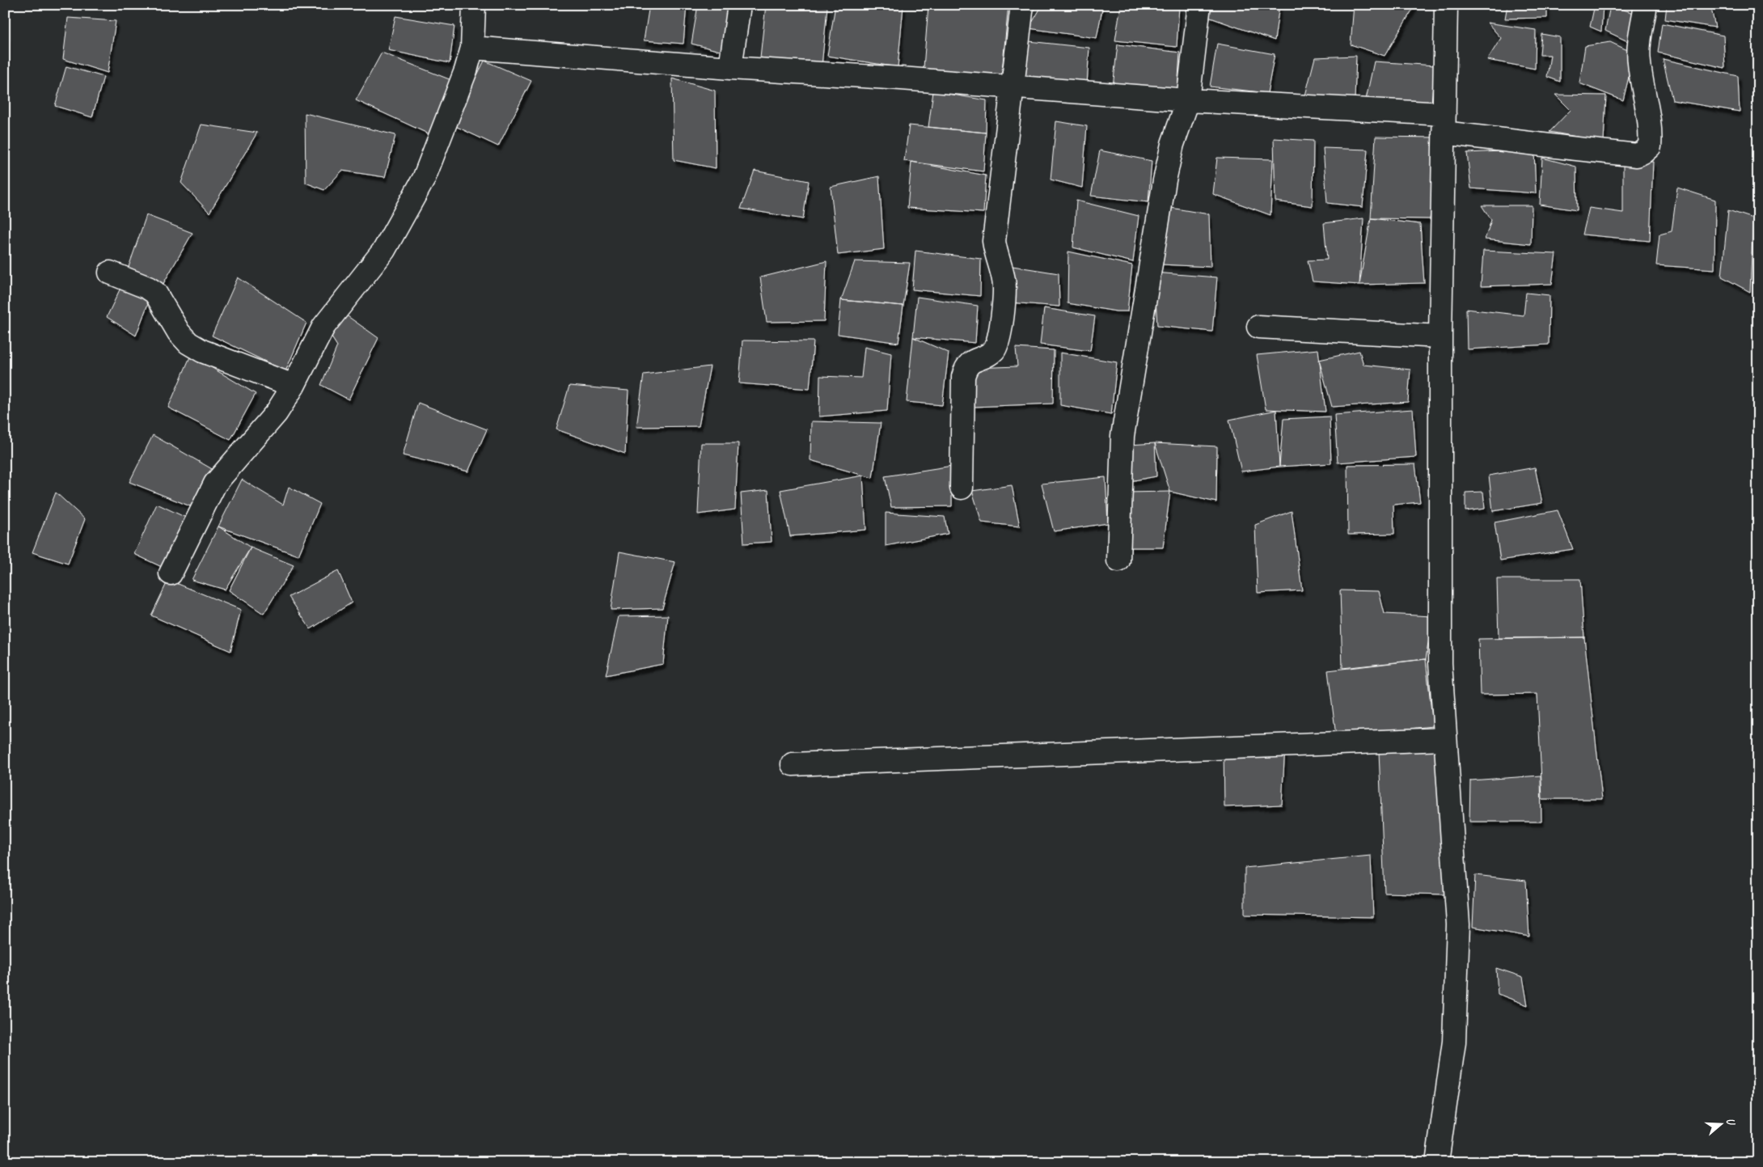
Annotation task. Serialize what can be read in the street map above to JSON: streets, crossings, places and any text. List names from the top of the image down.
{
  "north": "right"
}
